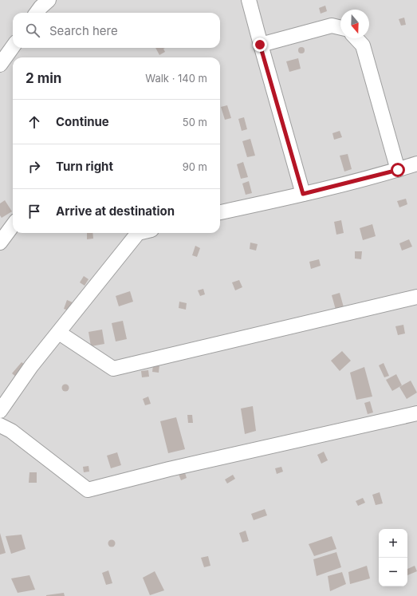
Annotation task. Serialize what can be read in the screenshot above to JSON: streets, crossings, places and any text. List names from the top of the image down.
{
  "north": "bottom",
  "page": {
    "search": "Search here",
    "heading": ["2 min", "Walk · 140 m"],
    "list": [
      ["Continue", "50 m"],
      ["Turn right", "90 m"],
      "Arrive at destination"
    ],
    "map_buttons": ["+", "−"]
  }
}
